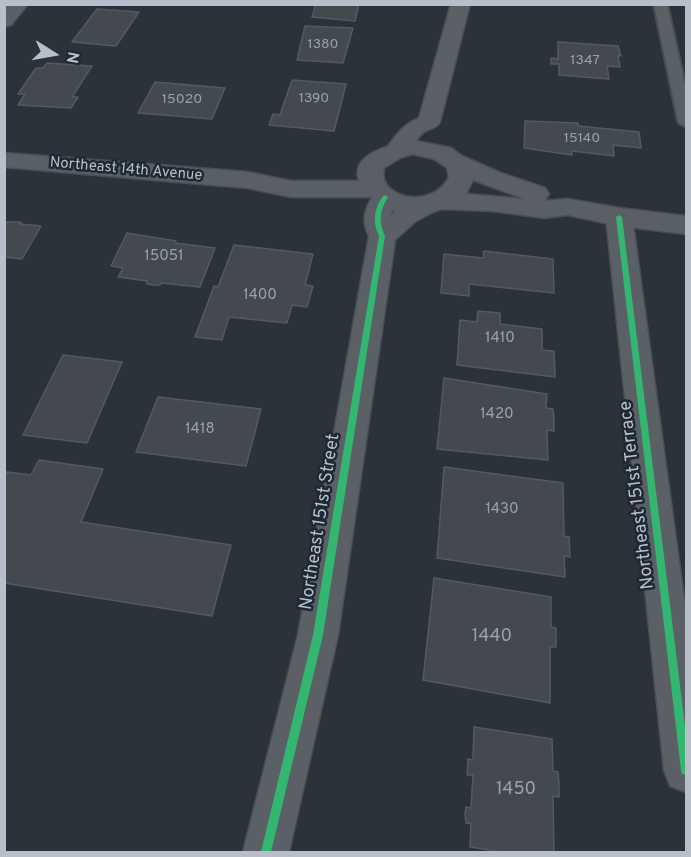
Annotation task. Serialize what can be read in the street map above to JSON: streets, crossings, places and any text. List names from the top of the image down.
{
  "streets": {
    "street": ["Northeast 14th Avenue", "Northeast 151st Terrace", "Northeast 151st Street"]
  },
  "crossings": [
    ["Northeast 14th Avenue", "Northeast 151st Street"]
  ],
  "house_numbers": [
    "1380",
    "1347",
    "1390",
    "15020",
    "15140",
    "15051",
    "1400",
    "1410",
    "1420",
    "1418",
    "1430",
    "1440",
    "1450"
  ],
  "north": "right"
}
